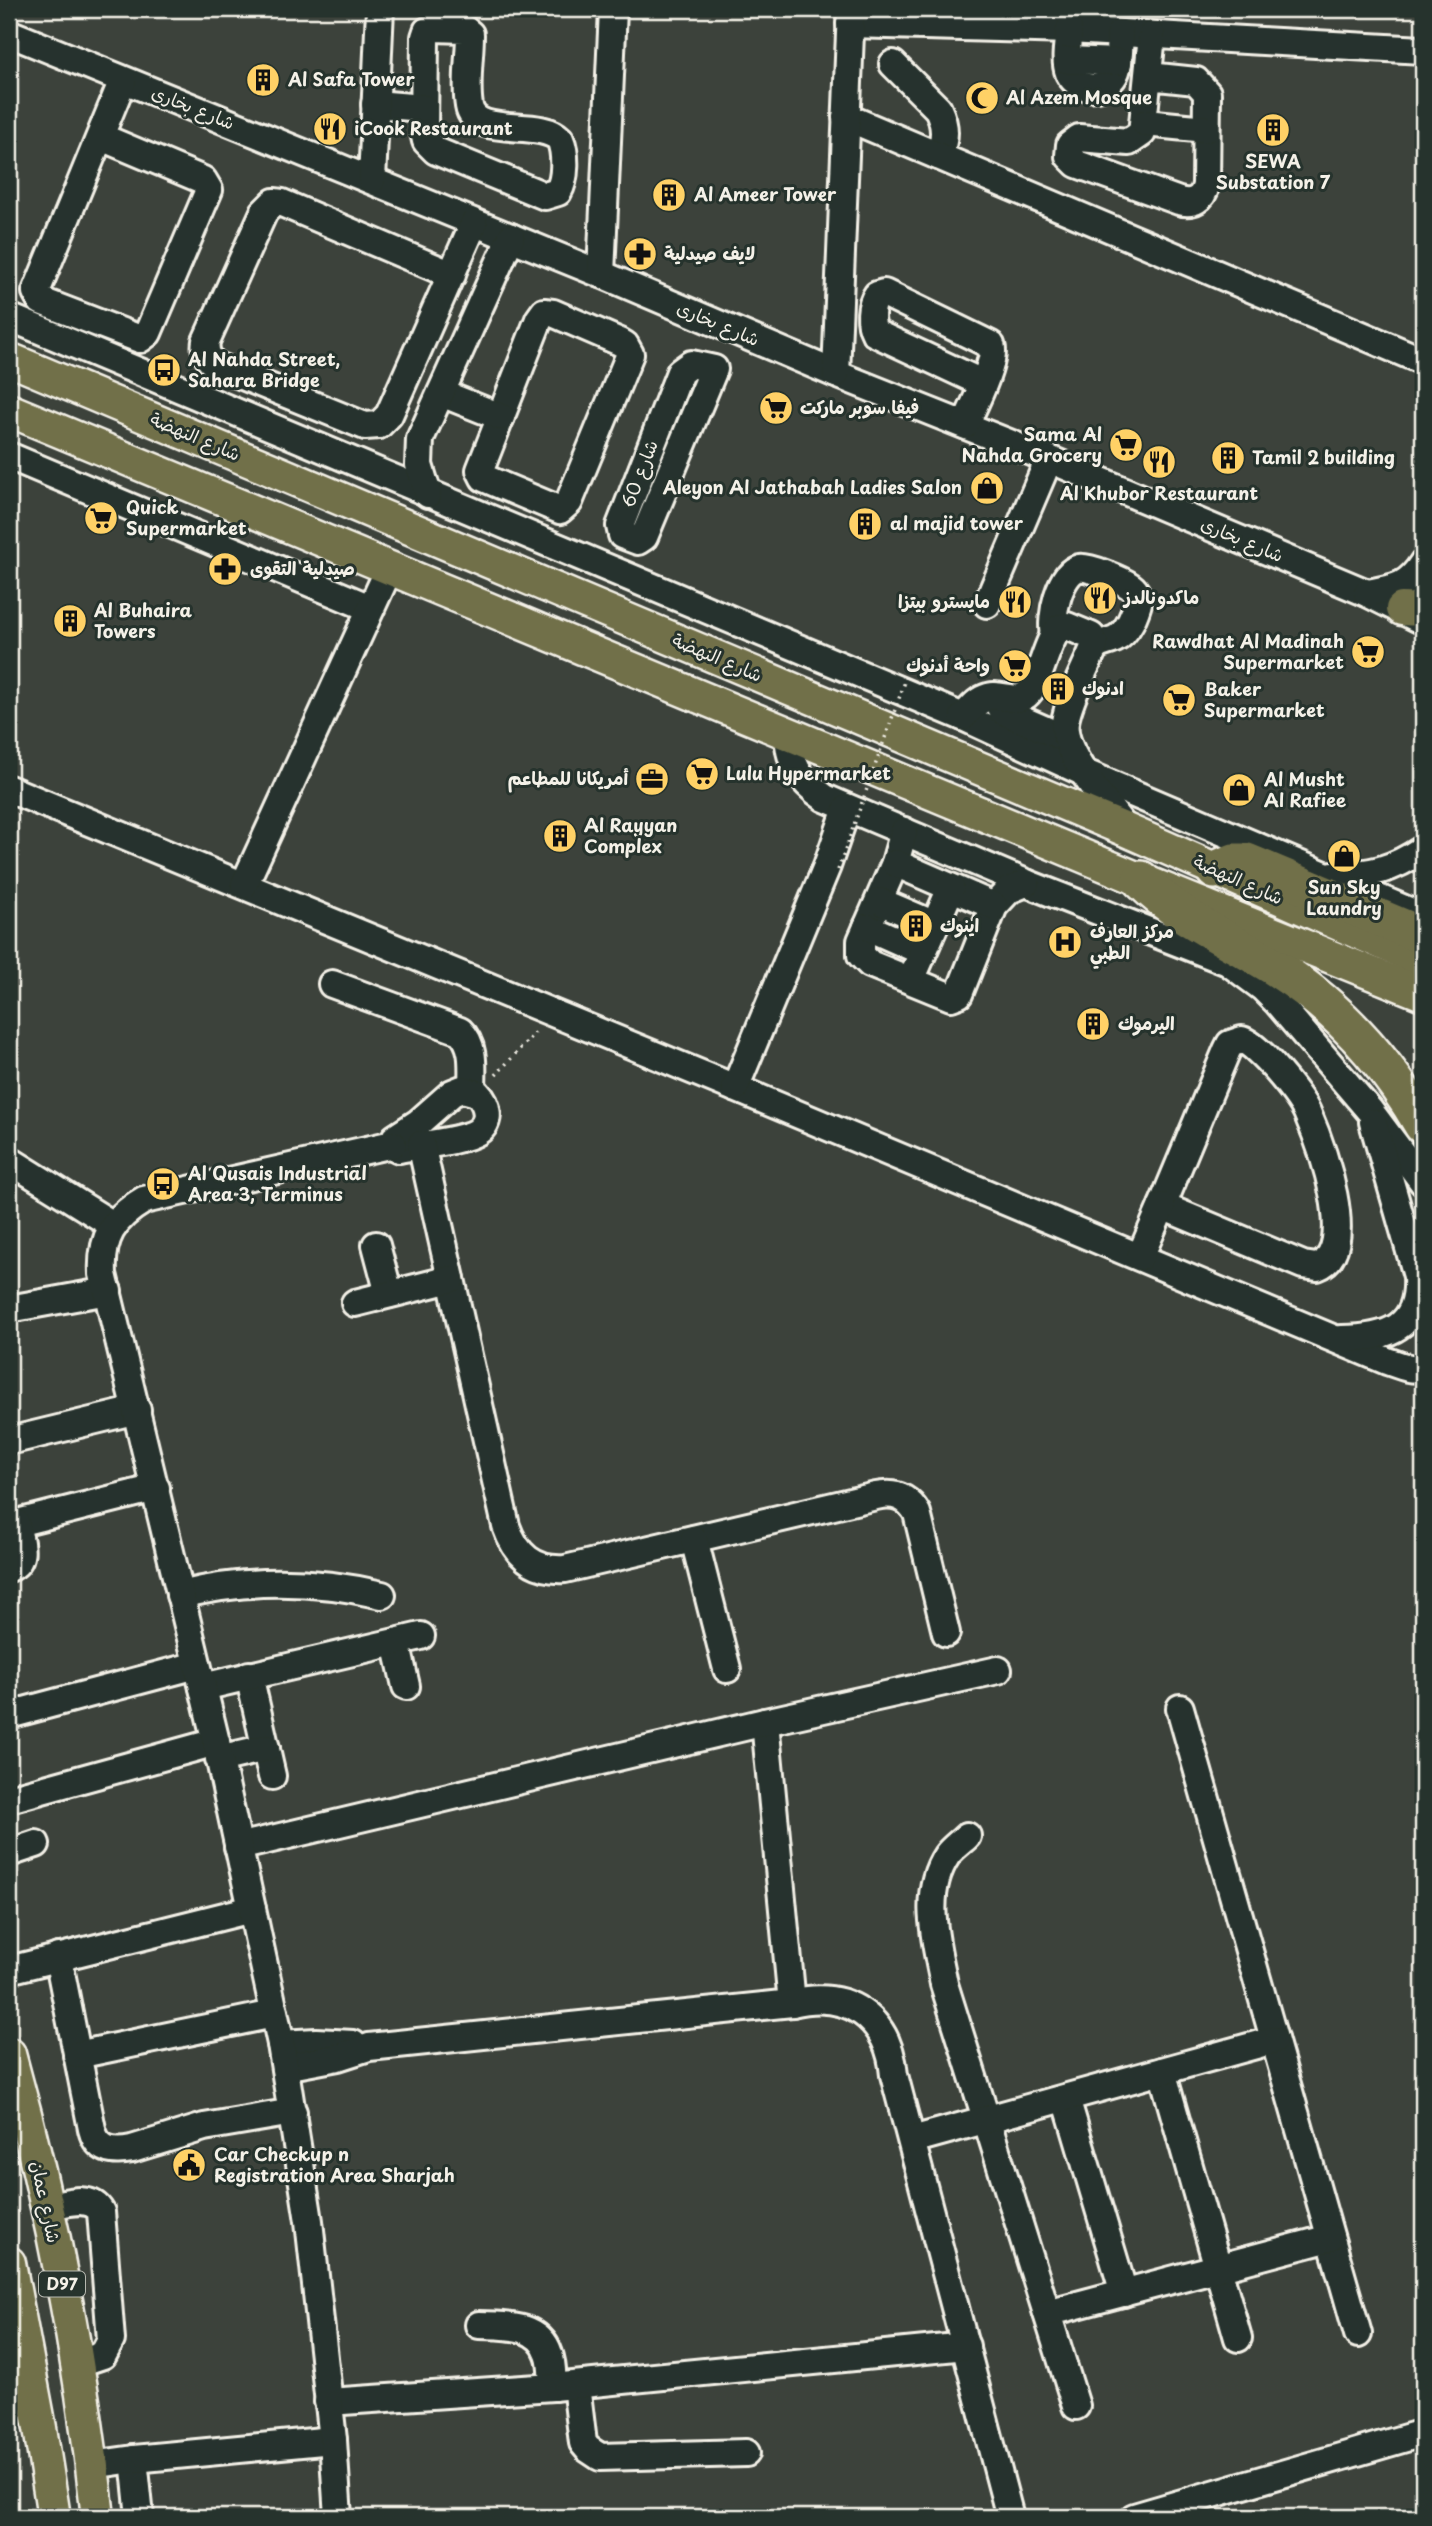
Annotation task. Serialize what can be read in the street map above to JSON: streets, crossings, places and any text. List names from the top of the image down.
{
  "streets": {
    "main road": ["شارع النهضة", "شارع عمان", "D97"],
    "street": ["شارع بخارى", "شارع 60"]
  },
  "crossings": [
    ["شارع بخارى", "شارع 60"]
  ],
  "places": {
    "building": [
      "Al Safa Tower",
      "SEWA Substation 7",
      "Al Ameer Tower",
      "Tamil 2 building",
      "al majid tower",
      "Al Buhaira Towers",
      "ادنوك",
      "Al Rayyan Complex",
      "اينوك",
      "اليرموك"
    ],
    "mosque": ["Al Azem Mosque"],
    "restaurant": [
      "iCook Restaurant",
      "Al Khubor Restaurant",
      "ماكدونالدز",
      "مايسترو بيتزا"
    ],
    "pharmacy": ["لايف صيدلية", "صيدلية التقوى"],
    "bus stop": ["Al Nahda Street, Sahara Bridge", "Al Qusais Industrial Area 3, Terminus"],
    "supermarket": [
      "فيفا سوبر ماركت",
      "Sama Al Nahda Grocery",
      "Quick Supermarket",
      "Rawdhat Al Madinah Supermarket",
      "واحة أدنوك",
      "Baker Supermarket",
      "Lulu Hypermarket"
    ],
    "shop": ["Aleyon Al Jathabah Ladies Salon", "Al Musht Al Rafiee", "Sun Sky Laundry"],
    "office": ["أمريكانا للمطاعم"],
    "hospital": ["مركز العارف الطبي"],
    "public building": ["Car Checkup n Registration Area Sharjah"]
  }
}
